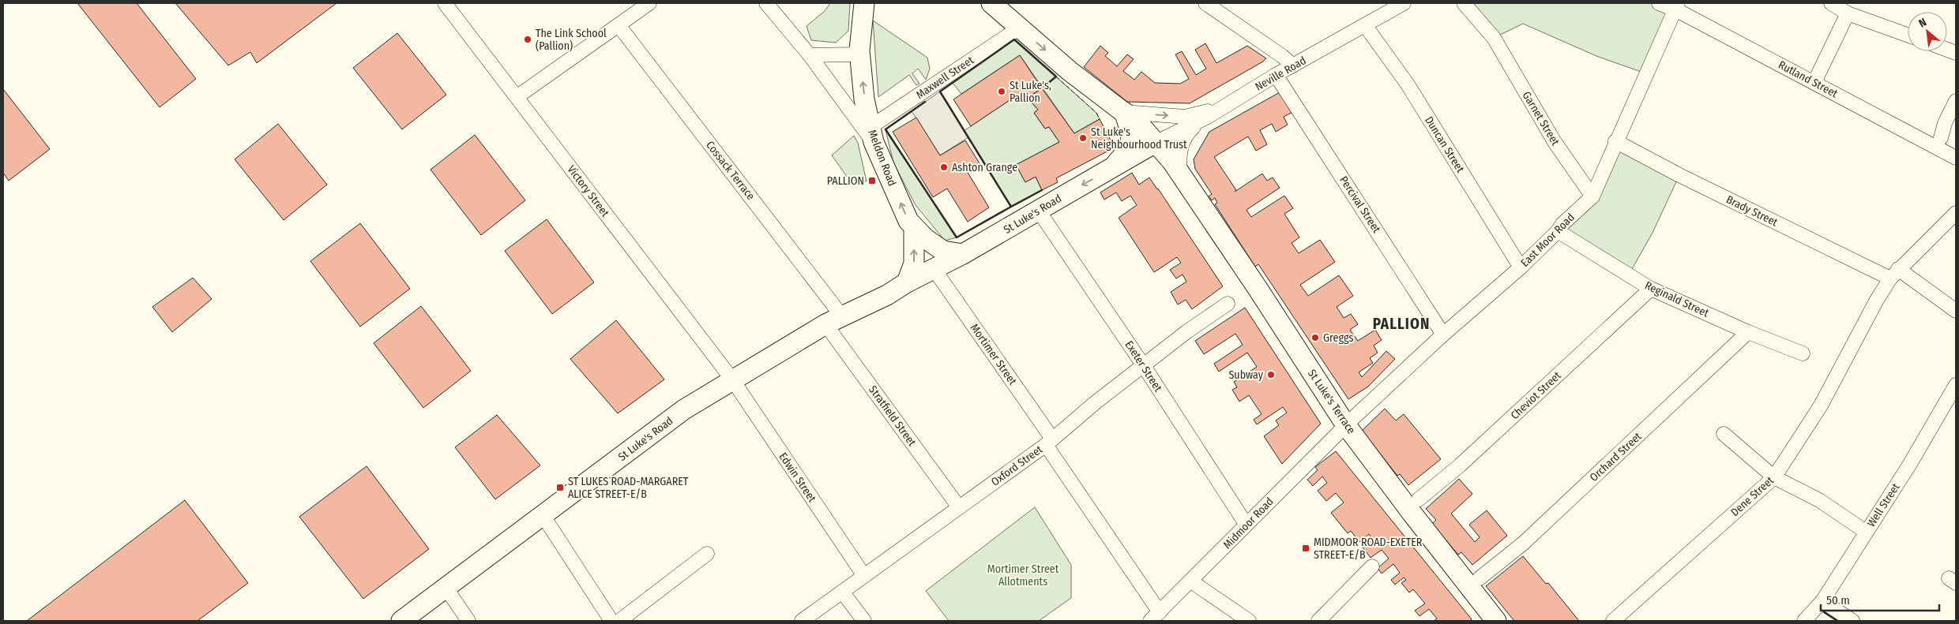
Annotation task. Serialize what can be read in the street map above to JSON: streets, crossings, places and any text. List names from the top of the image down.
{
  "streets": {
    "street": [
      "Neville Road",
      "Maxwell Street",
      "Rutland Street",
      "Garnet Street",
      "Duncan Street",
      "Meldon Road",
      "Cossack Terrace",
      "Victory Street",
      "Percival Street",
      "Brady Street",
      "St Luke's Road",
      "East Moor Road",
      "Reginald Street",
      "Mortimer Street",
      "Exeter Street",
      "Cheviot Street",
      "St Luke's Terrace",
      "Stratfield Street",
      "Orchard Street",
      "Oxford Street",
      "Edwin Street",
      "Dene Street",
      "Well Street",
      "Midmoor Road"
    ]
  },
  "crossings": [
    ["Neville Road", "Duncan Street"],
    ["Neville Road", "Percival Street"],
    ["Neville Road", "St Luke's Road"],
    ["Maxwell Street", "Meldon Road"],
    ["Rutland Street", "East Moor Road"],
    ["Garnet Street", "East Moor Road"],
    ["Duncan Street", "East Moor Road"],
    ["Meldon Road", "St Luke's Road"],
    ["Cossack Terrace", "St Luke's Road"],
    ["Cossack Terrace", "Stratfield Street"],
    ["Victory Street", "St Luke's Road"],
    ["Victory Street", "Edwin Street"],
    ["Percival Street", "East Moor Road"],
    ["Brady Street", "East Moor Road"],
    ["Brady Street", "Dene Street"],
    ["St Luke's Road", "Mortimer Street"],
    ["St Luke's Road", "Exeter Street"],
    ["St Luke's Road", "Stratfield Street"],
    ["St Luke's Road", "Edwin Street"],
    ["East Moor Road", "Reginald Street"],
    ["East Moor Road", "St Luke's Terrace"],
    ["East Moor Road", "Midmoor Road"],
    ["Reginald Street", "Cheviot Street"],
    ["Reginald Street", "Orchard Street"],
    ["Mortimer Street", "Oxford Street"],
    ["Mortimer Street", "Midmoor Road"],
    ["Exeter Street", "Oxford Street"],
    ["Exeter Street", "Midmoor Road"],
    ["St Luke's Terrace", "Midmoor Road"],
    ["Stratfield Street", "Oxford Street"],
    ["Oxford Street", "Edwin Street"]
  ],
  "districts": ["PALLION"],
  "parks": ["Mortimer Street Allotments"],
  "places": {
    "other": [
      "The Link School (Pallion)",
      "St Luke's, Pallion",
      "St Luke's Neighbourhood Trust",
      "Ashton Grange",
      "Greggs",
      "Subway"
    ],
    "transit": ["PALLION", "ST LUKES ROAD-MARGARET ALICE STREET-E/B", "MIDMOOR ROAD-EXETER STREET-E/B"]
  },
  "scale_bar": "50 m",
  "north": "top left"
}
